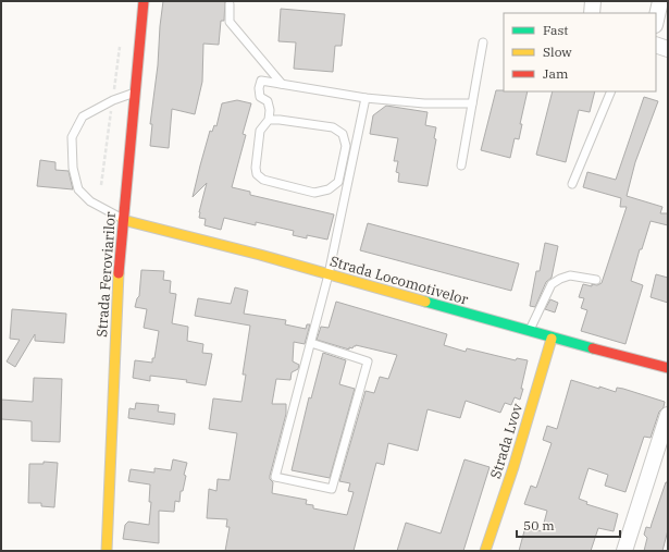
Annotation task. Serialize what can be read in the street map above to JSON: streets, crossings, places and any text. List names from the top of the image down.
{
  "streets": {
    "main road": ["Strada Feroviarilor", "Strada Locomotivelor", "Strada Lvov"]
  },
  "crossings": [
    ["Strada Feroviarilor", "Strada Locomotivelor"],
    ["Strada Locomotivelor", "Strada Lvov"]
  ],
  "legend": ["Fast", "Slow", "Jam"],
  "scale_bar": "50 m"
}
